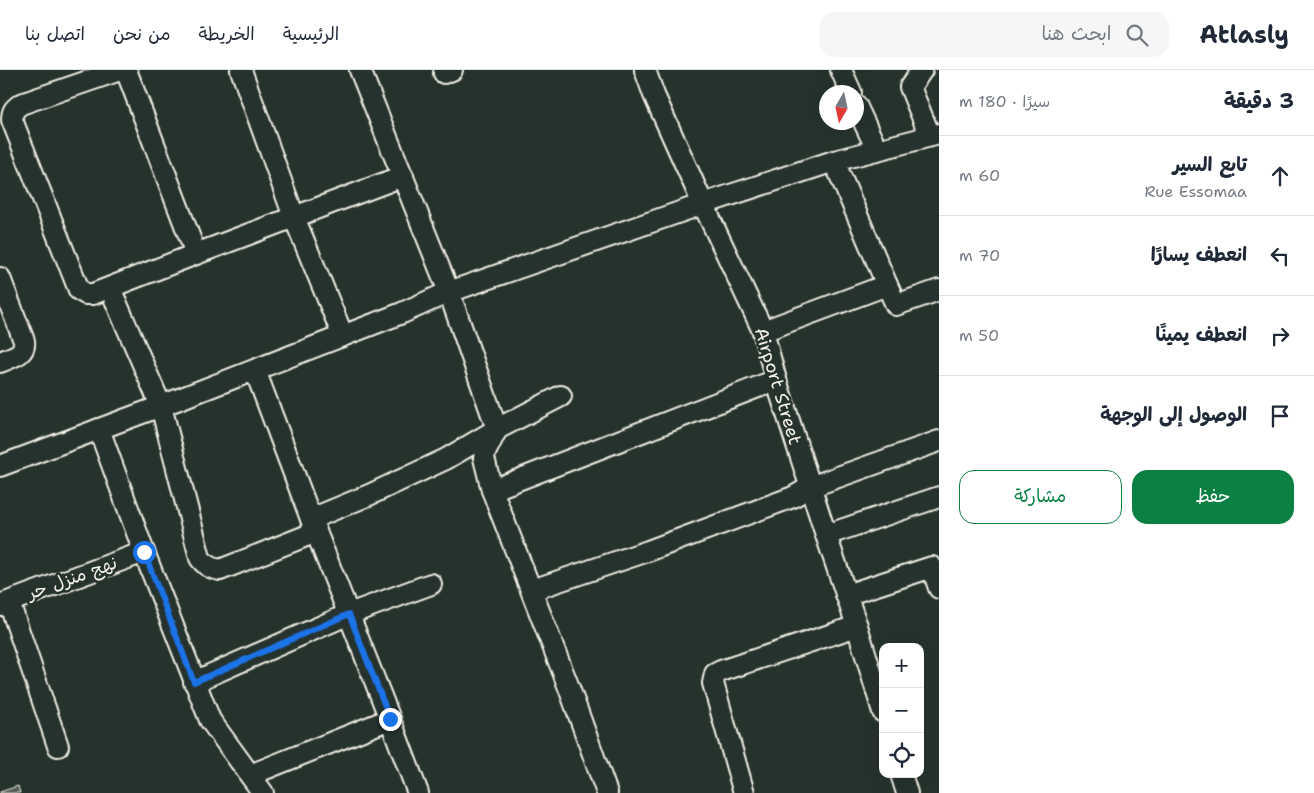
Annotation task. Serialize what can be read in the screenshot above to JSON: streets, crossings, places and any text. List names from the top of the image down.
{
  "streets": {
    "street": ["Airport Street", "نهج منزل حر"]
  },
  "north": "bottom",
  "page": {
    "header": "Atlasly",
    "search": "ابحث هنا",
    "nav": [
      "الرئيسية",
      "الخريطة",
      "من نحن",
      "اتصل بنا"
    ],
    "heading": ["3 دقيقة", "سيرًا · 180 m"],
    "list": [
      ["تابع السير", "Rue Essomaa", "60 m"],
      ["انعطف يسارًا", "70 m"],
      ["انعطف يمينًا", "50 m"],
      "الوصول إلى الوجهة"
    ],
    "buttons": ["حفظ", "مشاركة"],
    "map_buttons": ["+", "−"]
  }
}
